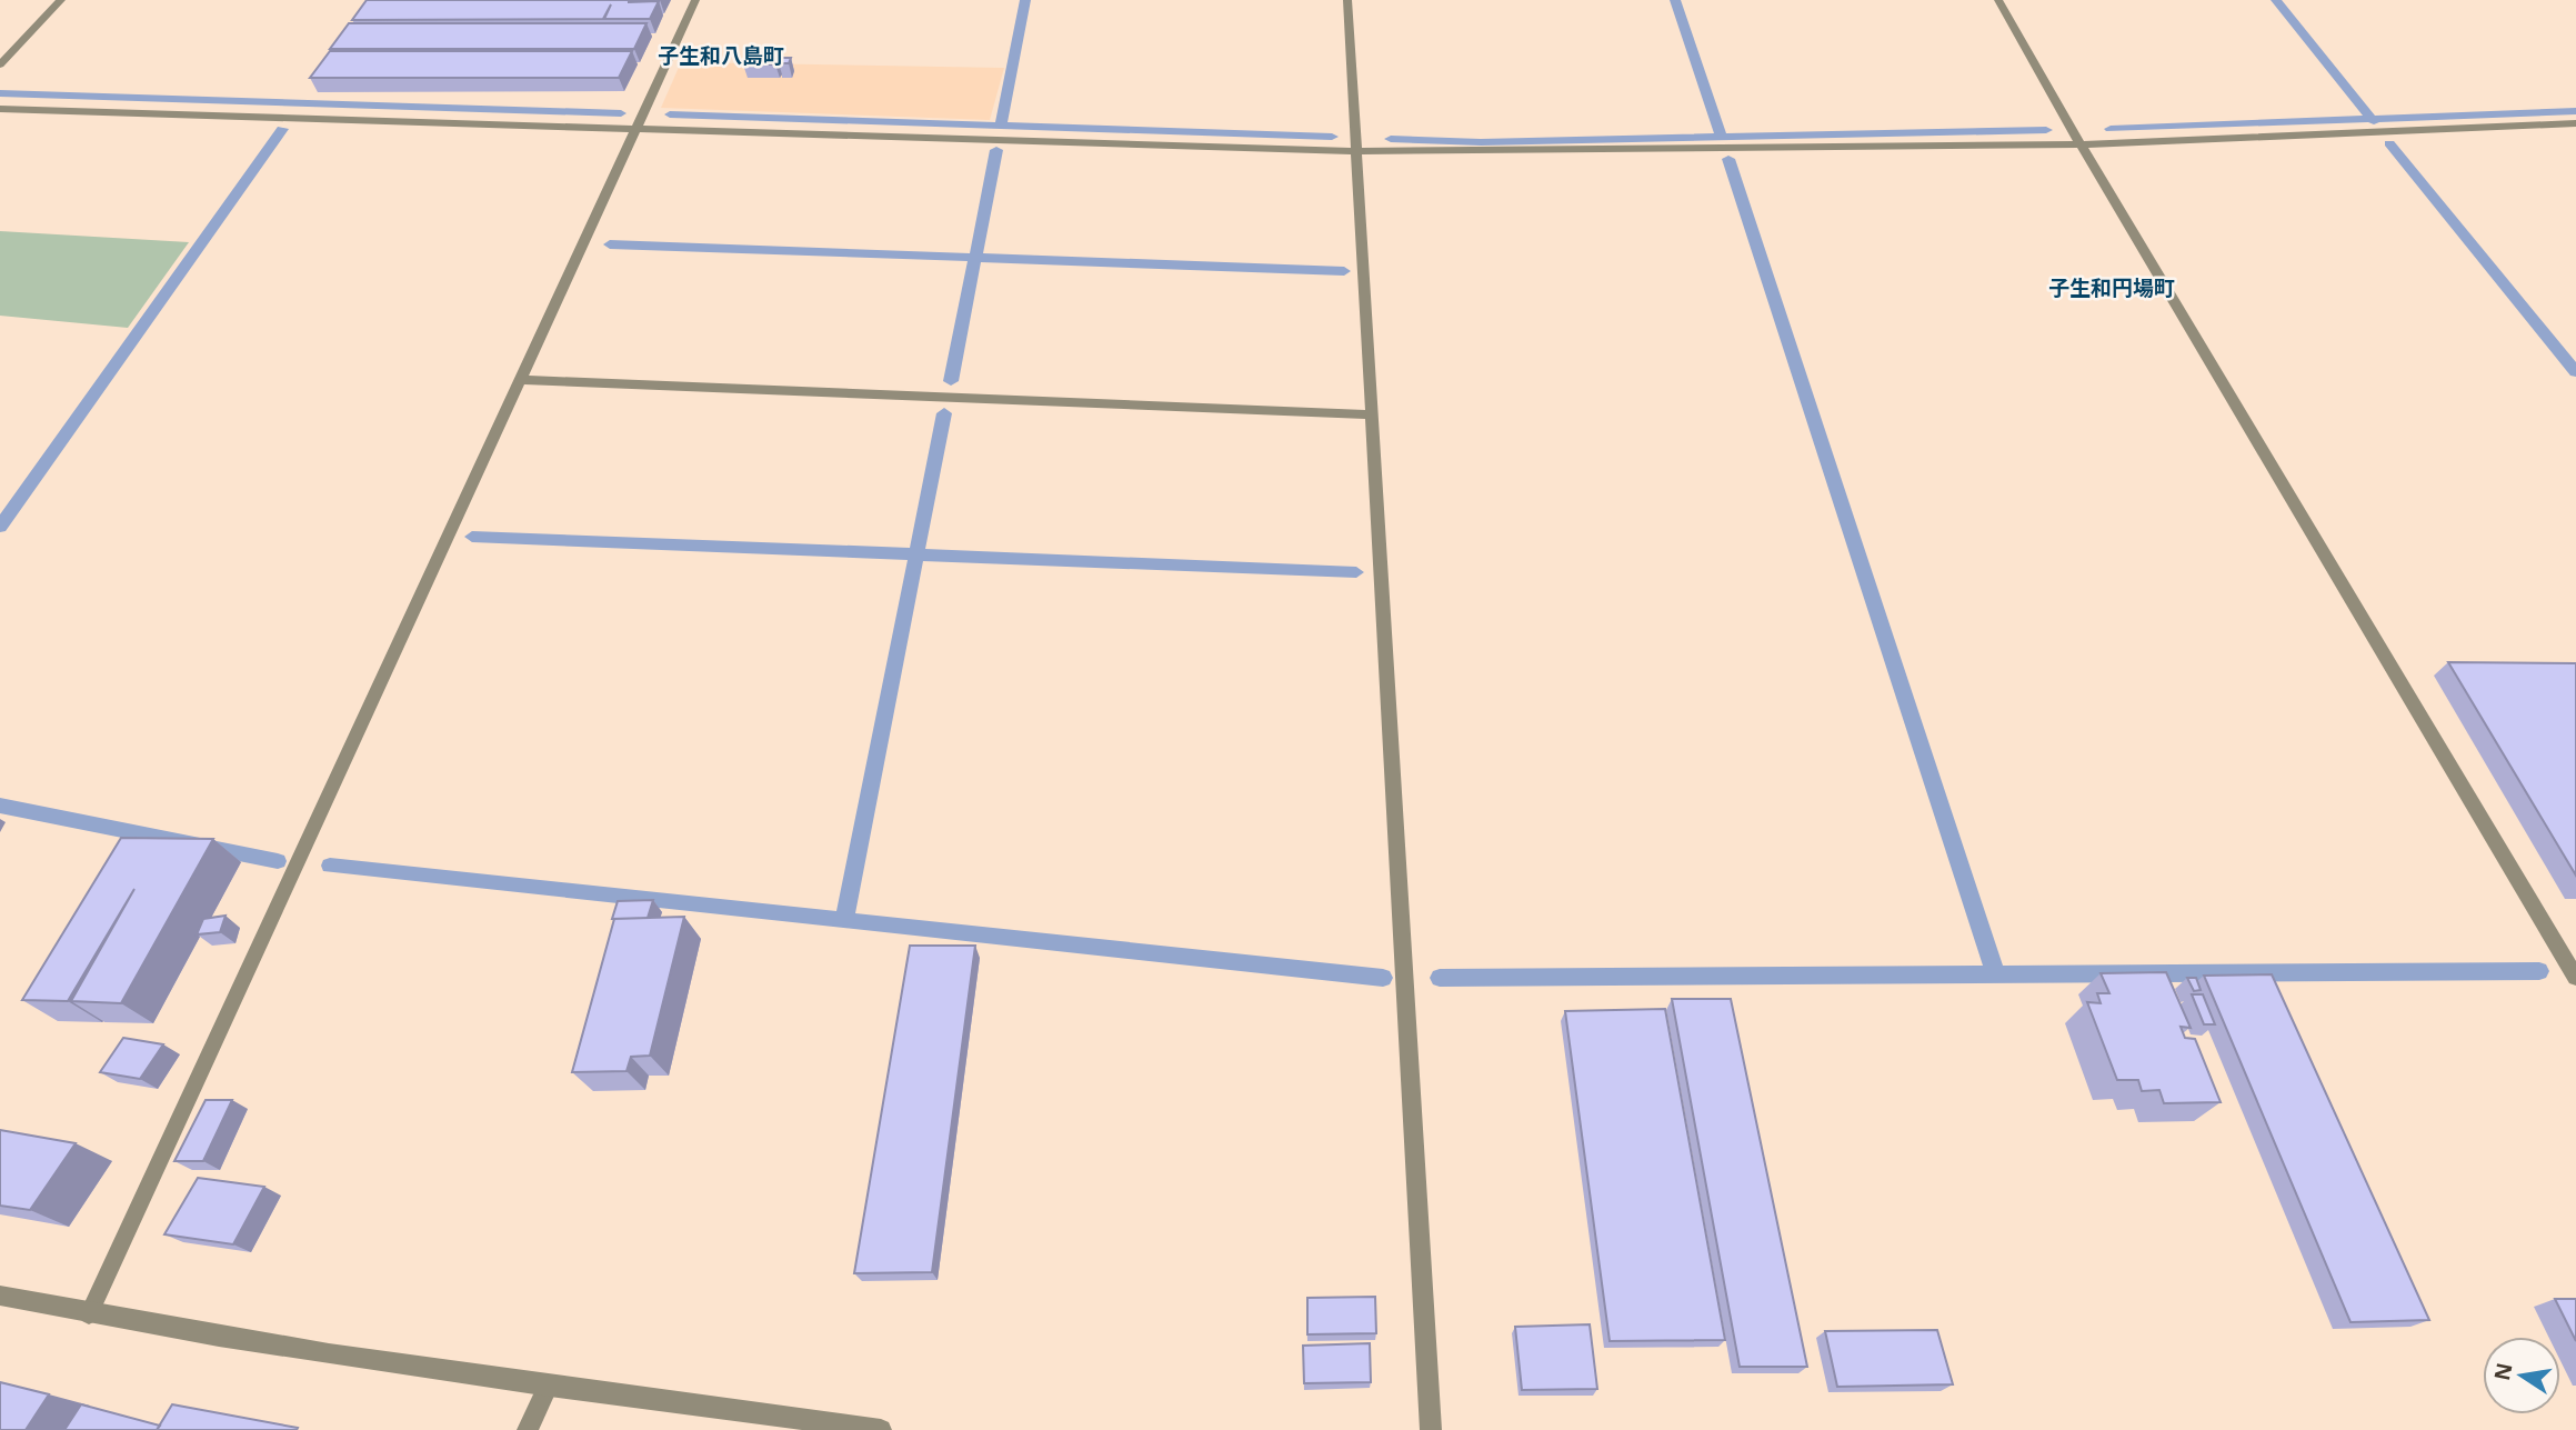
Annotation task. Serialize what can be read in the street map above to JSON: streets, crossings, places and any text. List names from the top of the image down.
{
  "districts": ["子生和八島町", "子生和円場町"],
  "north": "left"
}
